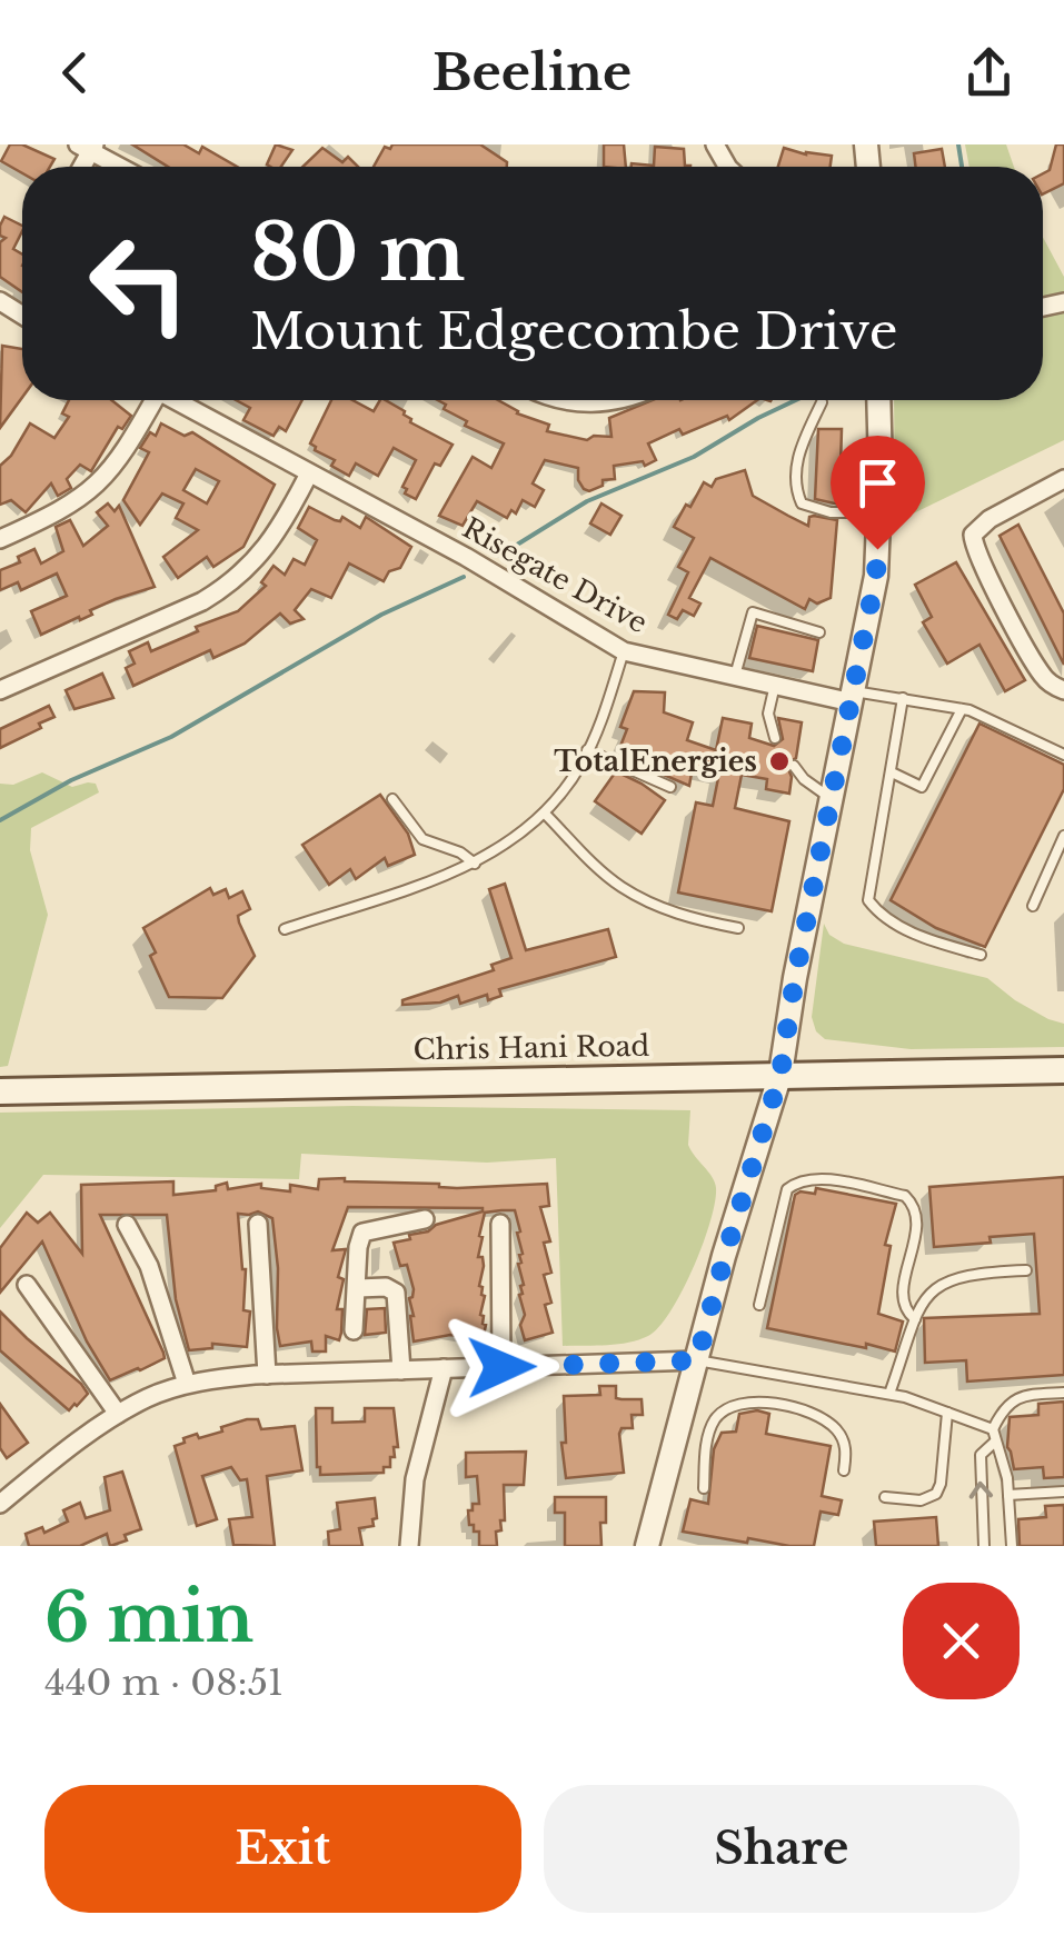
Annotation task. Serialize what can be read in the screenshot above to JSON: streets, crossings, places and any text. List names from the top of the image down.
{
  "streets": {
    "main road": ["Chris Hani Road"],
    "street": ["Risegate Drive"]
  },
  "places": ["TotalEnergies"],
  "page": {
    "header": "Beeline",
    "turn": ["80 m", "Mount Edgecombe Drive"],
    "heading": ["6 min", "440 m · 08:51"],
    "buttons": ["Exit", "Share"]
  }
}
